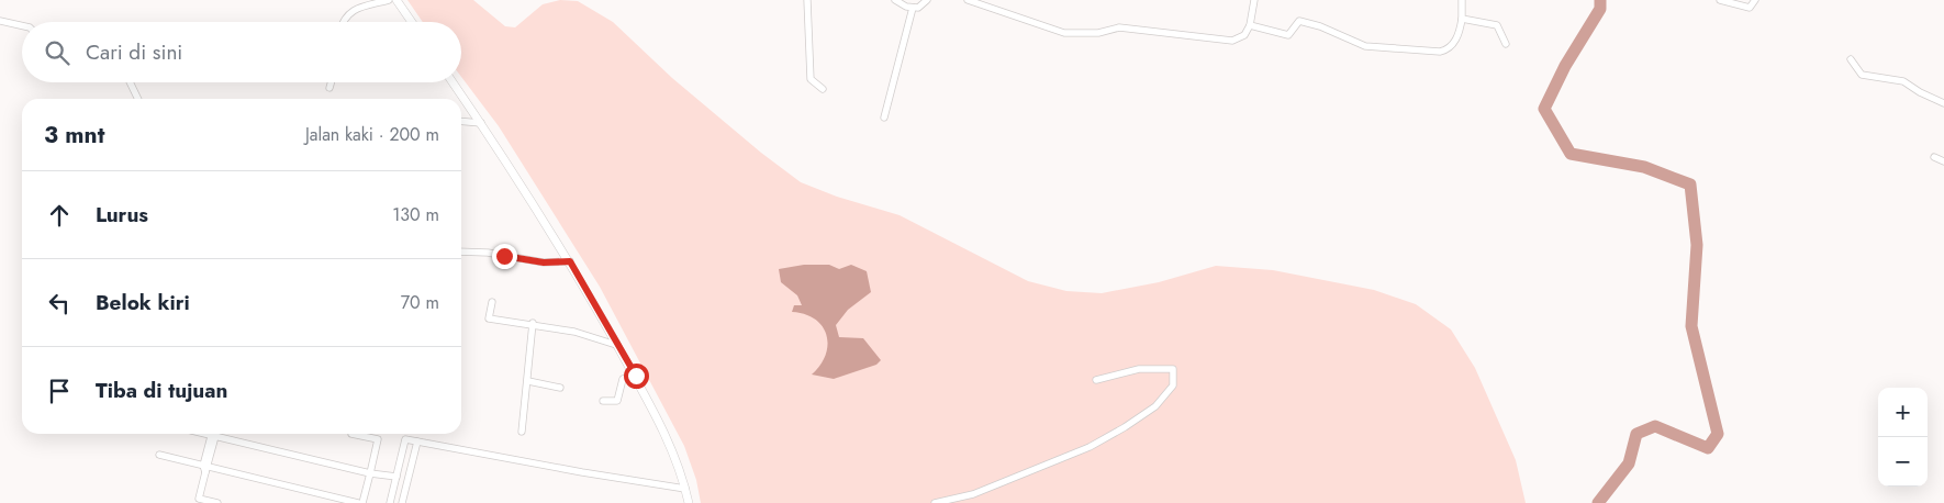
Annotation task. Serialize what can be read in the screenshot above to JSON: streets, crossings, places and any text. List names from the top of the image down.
{
  "page": {
    "search": "Cari di sini",
    "heading": ["3 mnt", "Jalan kaki · 200 m"],
    "list": [
      ["Lurus", "130 m"],
      ["Belok kiri", "70 m"],
      "Tiba di tujuan"
    ],
    "map_buttons": ["+", "−"]
  }
}
